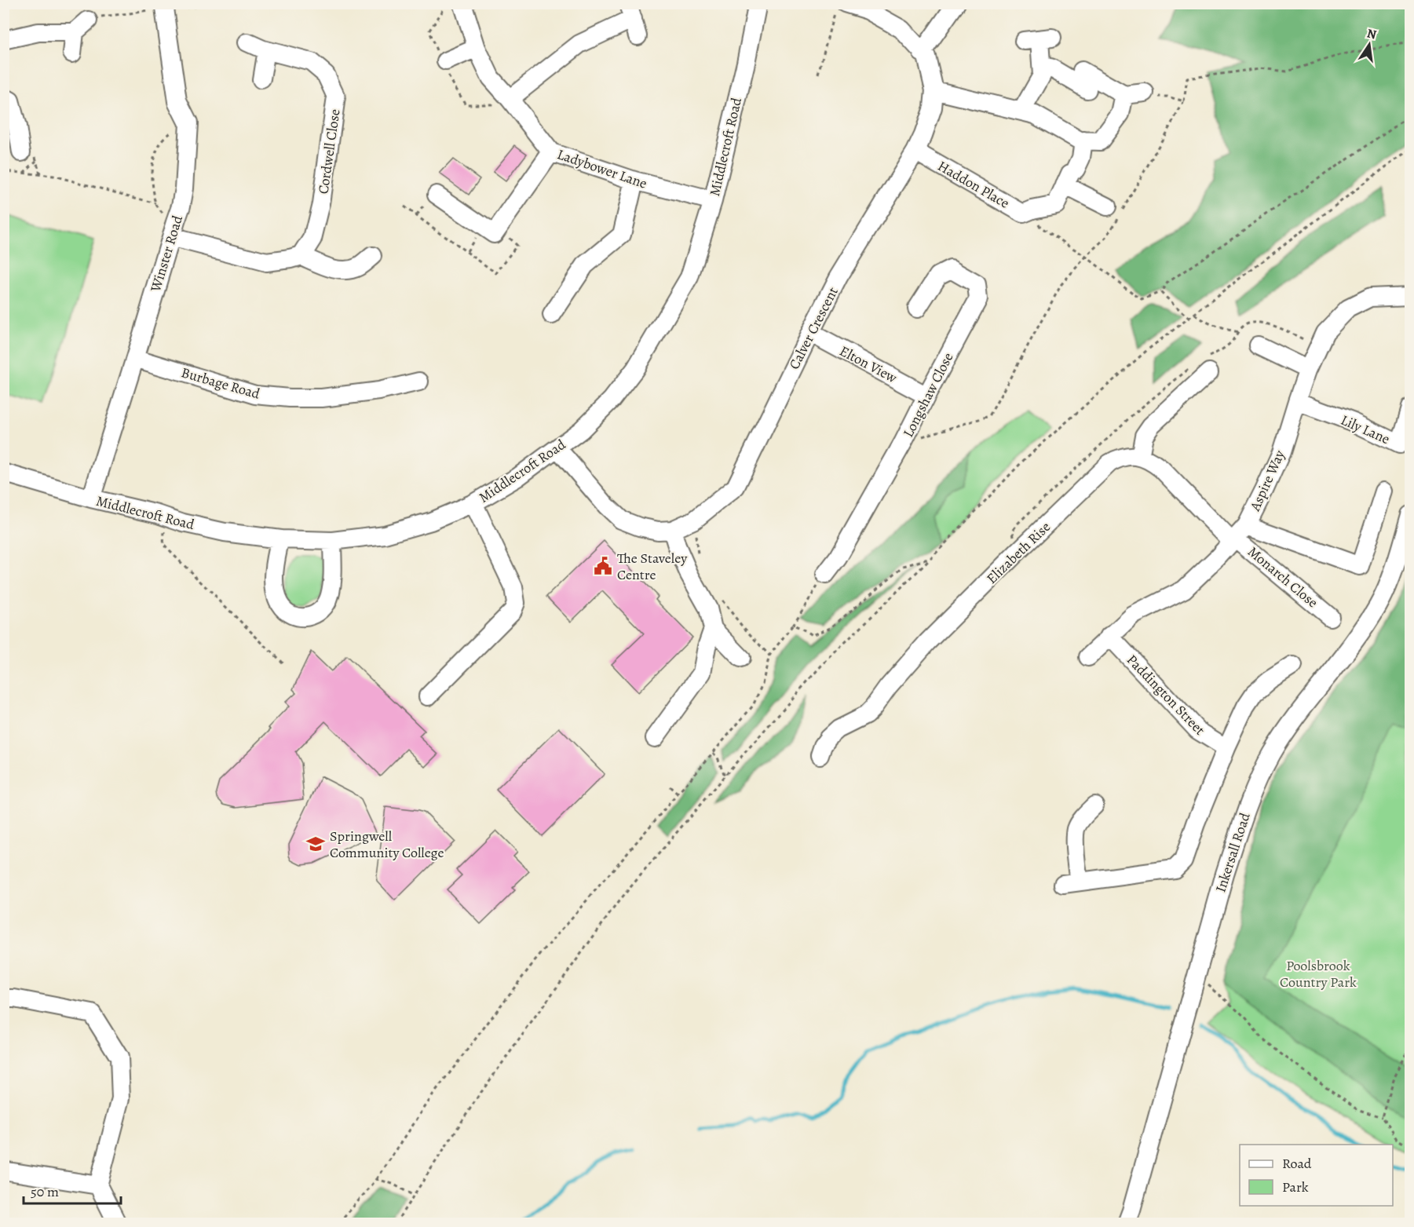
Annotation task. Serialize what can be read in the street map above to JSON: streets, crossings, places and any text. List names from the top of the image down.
{
  "streets": {
    "street": [
      "Middlecroft Road",
      "Cordwell Close",
      "Ladybower Lane",
      "Haddon Place",
      "Winster Road",
      "Calver Crescent",
      "Elton View",
      "Burbage Road",
      "Longshaw Close",
      "Lily Lane",
      "Aspire Way",
      "Elizabeth Rise",
      "Monarch Close",
      "Paddington Street",
      "Inkersall Road"
    ]
  },
  "crossings": [
    ["Middlecroft Road", "Ladybower Lane"],
    ["Middlecroft Road", "Winster Road"],
    ["Middlecroft Road", "Calver Crescent"],
    ["Haddon Place", "Calver Crescent"],
    ["Winster Road", "Burbage Road"],
    ["Calver Crescent", "Elton View"],
    ["Elton View", "Longshaw Close"],
    ["Lily Lane", "Aspire Way"],
    ["Aspire Way", "Monarch Close"],
    ["Aspire Way", "Paddington Street"]
  ],
  "parks": ["Poolsbrook Country Park"],
  "places": {
    "public building": ["The Staveley Centre"],
    "school or university": ["Springwell Community College"]
  },
  "legend": ["Road", "Park"],
  "scale_bar": "50 m",
  "north": "top"
}
